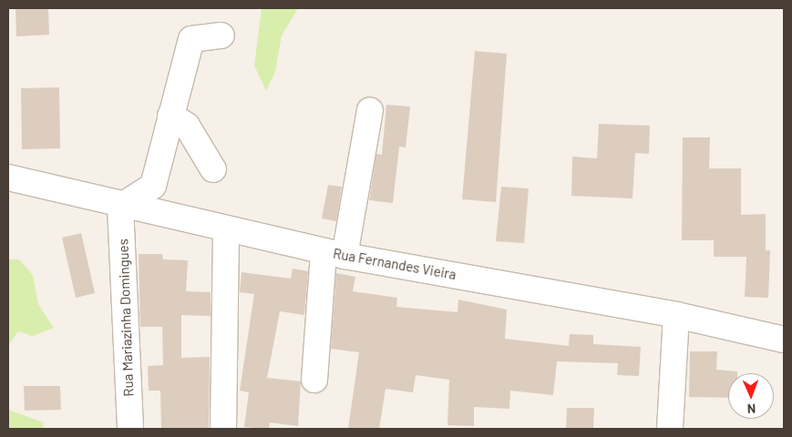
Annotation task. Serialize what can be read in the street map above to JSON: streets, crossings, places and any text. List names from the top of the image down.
{
  "streets": {
    "street": ["Rua Fernandes Vieira", "Rua Mariazinha Domingues"]
  },
  "crossings": [
    ["Rua Fernandes Vieira", "Rua Mariazinha Domingues"]
  ],
  "north": "bottom"
}
